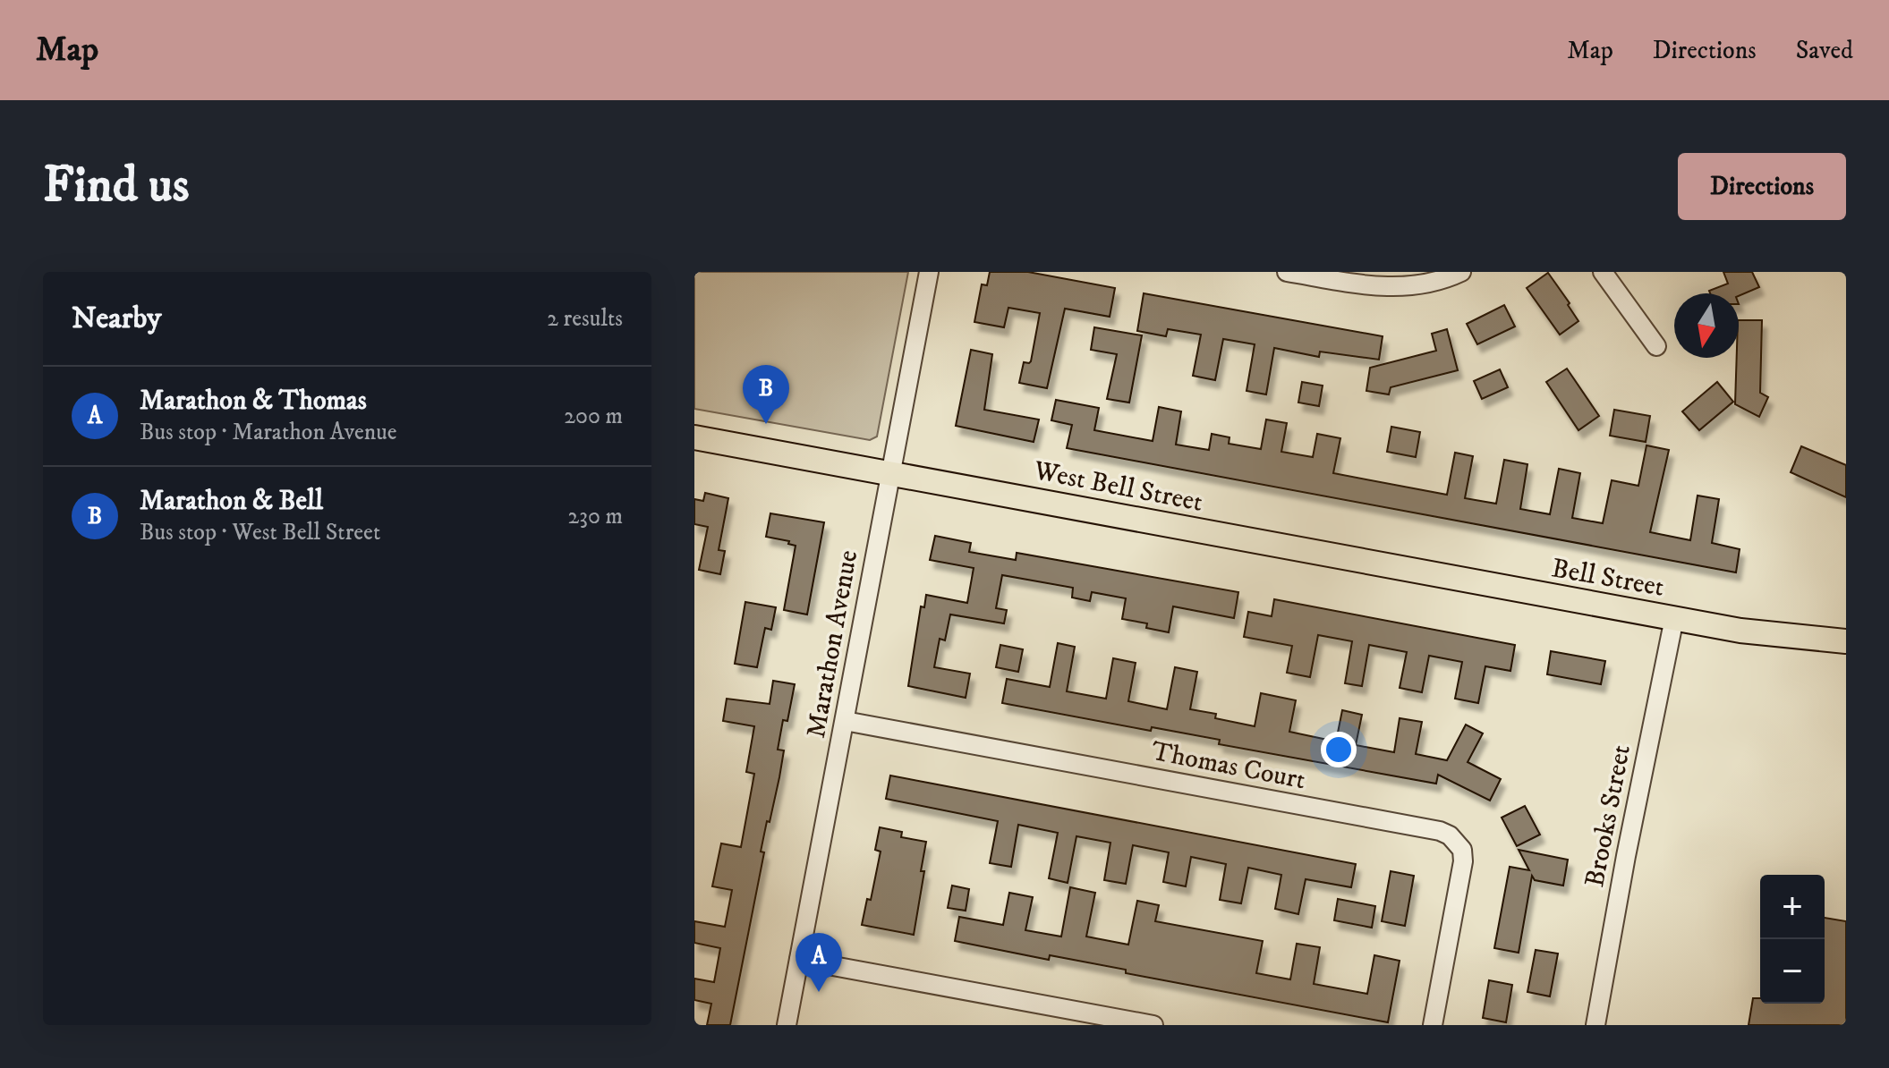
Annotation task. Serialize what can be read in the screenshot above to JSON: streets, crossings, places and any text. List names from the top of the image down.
{
  "streets": {
    "main road": ["West Bell Street", "Bell Street"],
    "street": ["Marathon Avenue", "Thomas Court", "Brooks Street"]
  },
  "crossings": [
    ["West Bell Street", "Bell Street"],
    ["West Bell Street", "Marathon Avenue"],
    ["Bell Street", "Brooks Street"],
    ["Marathon Avenue", "Thomas Court"]
  ],
  "north": "bottom",
  "page": {
    "header": "Map",
    "nav": ["Map", "Directions", "Saved"],
    "buttons": "Directions",
    "title": "Find us",
    "heading": ["Nearby", "2 results"],
    "list": [
      {
        "mark": "A",
        "name": "Marathon & Thomas",
        "note": "Bus stop · Marathon Avenue",
        "value": "200 m"
      },
      {
        "mark": "B",
        "name": "Marathon & Bell",
        "note": "Bus stop · West Bell Street",
        "value": "230 m"
      }
    ],
    "pins": ["B", "A"],
    "map_buttons": ["+", "−"]
  }
}
